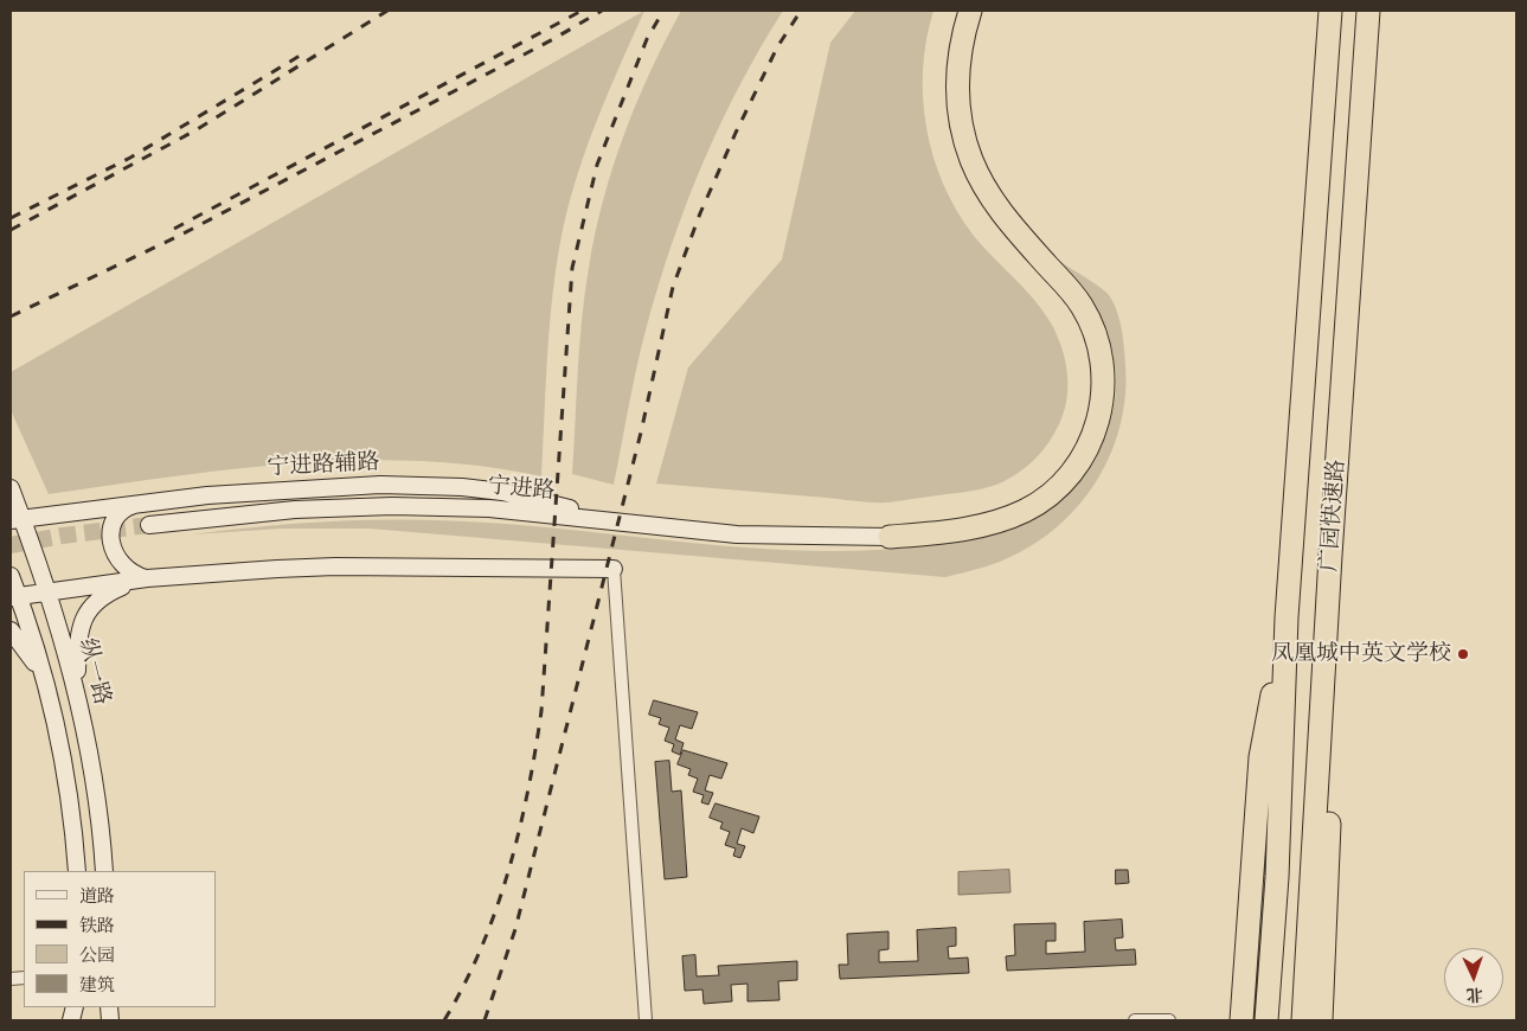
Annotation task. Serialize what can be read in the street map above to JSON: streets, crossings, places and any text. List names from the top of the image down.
{
  "streets": {
    "highway": ["广园快速路"],
    "street": ["宁进路辅路", "宁进路", "纵一路"]
  },
  "crossings": [
    ["宁进路辅路", "宁进路"],
    ["宁进路辅路", "纵一路"]
  ],
  "places": ["凤凰城中英文学校"],
  "legend": [
    "道路",
    "铁路",
    "公园",
    "建筑"
  ],
  "north": "bottom"
}
